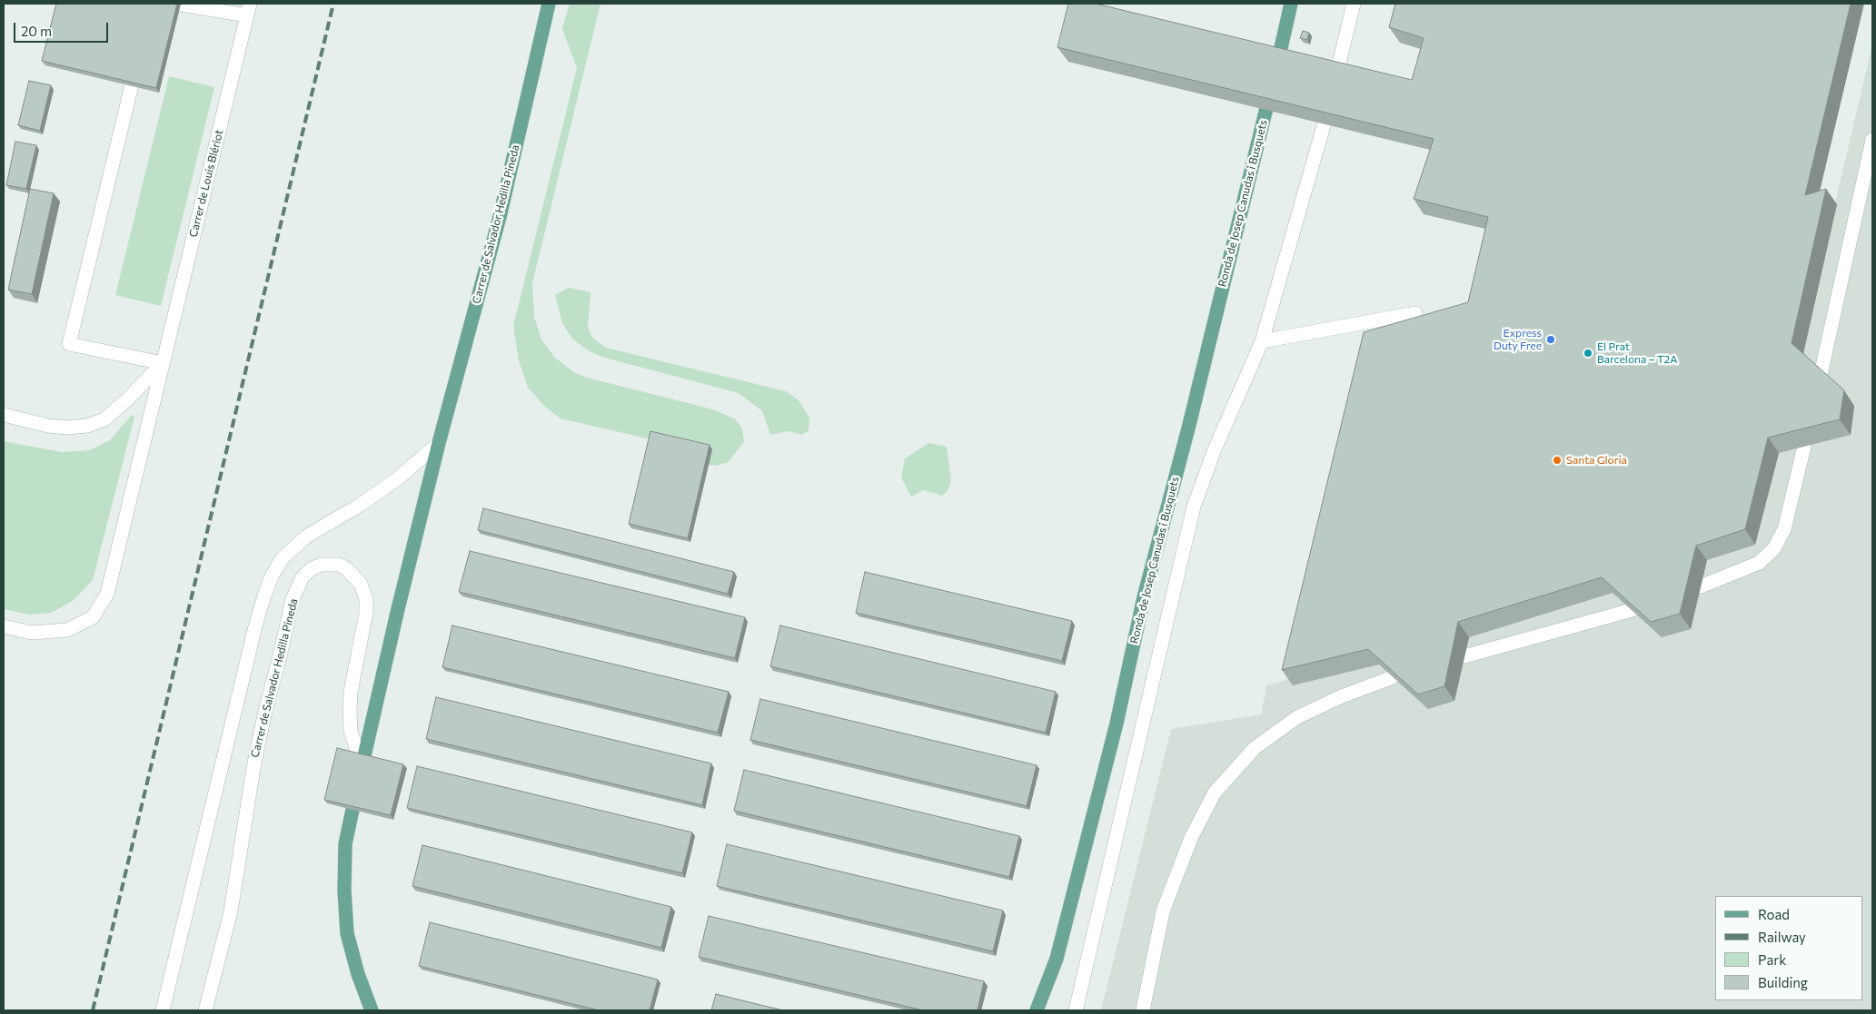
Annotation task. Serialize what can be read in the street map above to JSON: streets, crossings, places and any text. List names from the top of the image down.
{
  "streets": {
    "main road": ["Ronda de Josep Canudas i Busquets", "Carrer de Salvador Hedilla Pineda"],
    "lane": ["Carrer de Louis Blériot"]
  },
  "places": ["Express Duty Free", "El Prat Barcelona – T2A", "Santa Gloria"],
  "legend": [
    "Road",
    "Railway",
    "Park",
    "Building"
  ],
  "scale_bar": "20 m"
}
